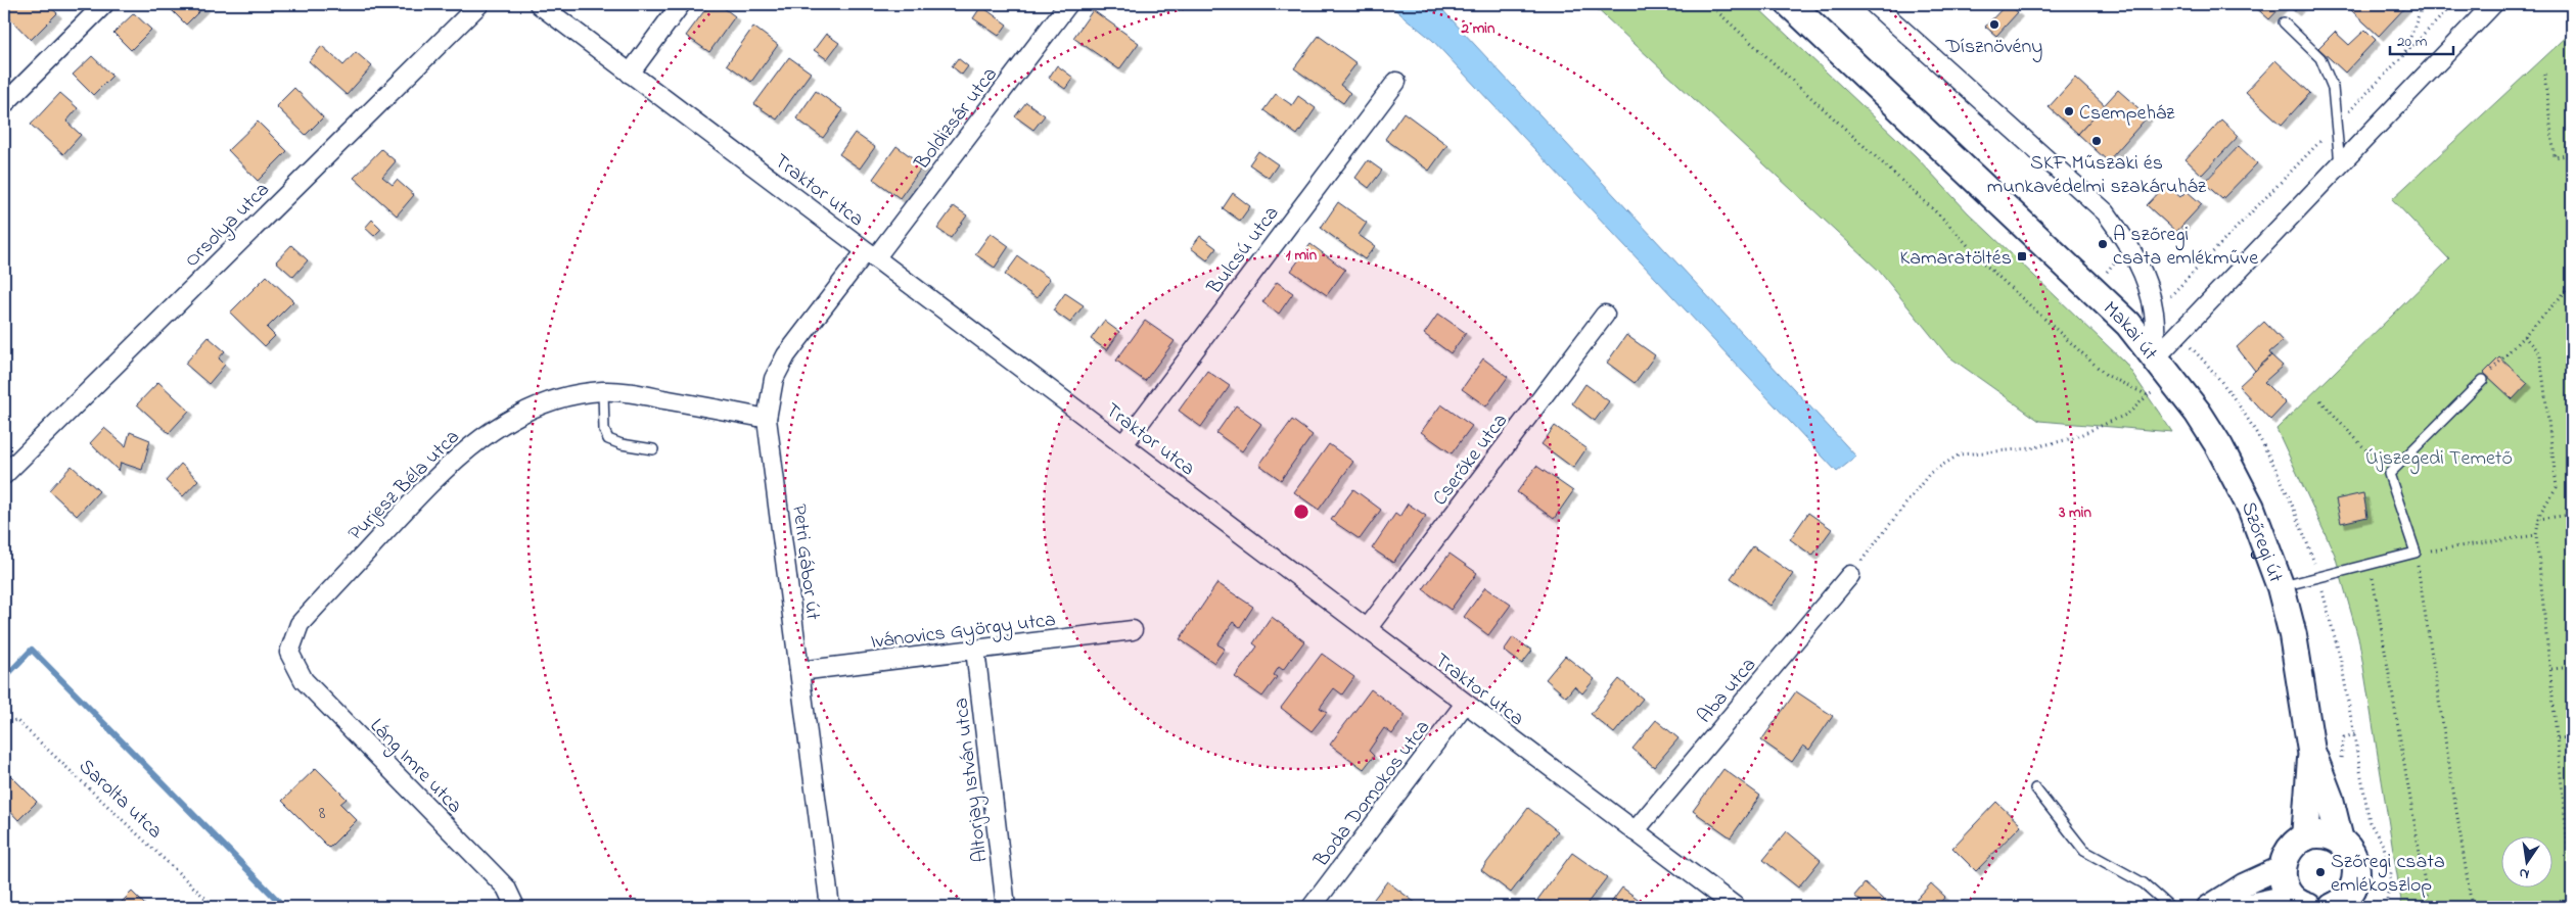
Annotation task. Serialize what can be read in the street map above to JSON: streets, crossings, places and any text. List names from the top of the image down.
{
  "streets": {
    "main road": ["Makai út", "Szőregi út"],
    "street": [
      "Boldizsár utca",
      "Traktor utca",
      "Orsolya utca",
      "Bulcsú utca",
      "Cserőke utca",
      "Purjesz Béla utca",
      "Petri Gábor út",
      "Ivánovics György utca",
      "Aba utca",
      "Láng Imre utca",
      "Altorjay István utca",
      "Boda Domokos utca"
    ],
    "path": ["Sarolta utca"]
  },
  "crossings": [
    ["Boldizsár utca", "Traktor utca"],
    ["Boldizsár utca", "Petri Gábor út"],
    ["Traktor utca", "Bulcsú utca"],
    ["Traktor utca", "Cserőke utca"],
    ["Traktor utca", "Petri Gábor út"],
    ["Traktor utca", "Aba utca"],
    ["Traktor utca", "Boda Domokos utca"],
    ["Makai út", "Szőregi út"],
    ["Purjesz Béla utca", "Petri Gábor út"],
    ["Purjesz Béla utca", "Láng Imre utca"],
    ["Petri Gábor út", "Ivánovics György utca"],
    ["Ivánovics György utca", "Altorjay István utca"]
  ],
  "parks": ["Újszegedi Temető"],
  "places": {
    "other": [
      "Dísznövény",
      "Csempeház",
      "SKF Műszaki és munkavédelmi szakáruház",
      "A szőregi csata emlékműve",
      "Szőregi csata emlékoszlop"
    ],
    "transit": ["Kamaratöltés"]
  },
  "house_numbers": ["8"],
  "scale_bar": "20 m",
  "north": "bottom",
  "rings": ["2 min", "1 min", "3 min"]
}
